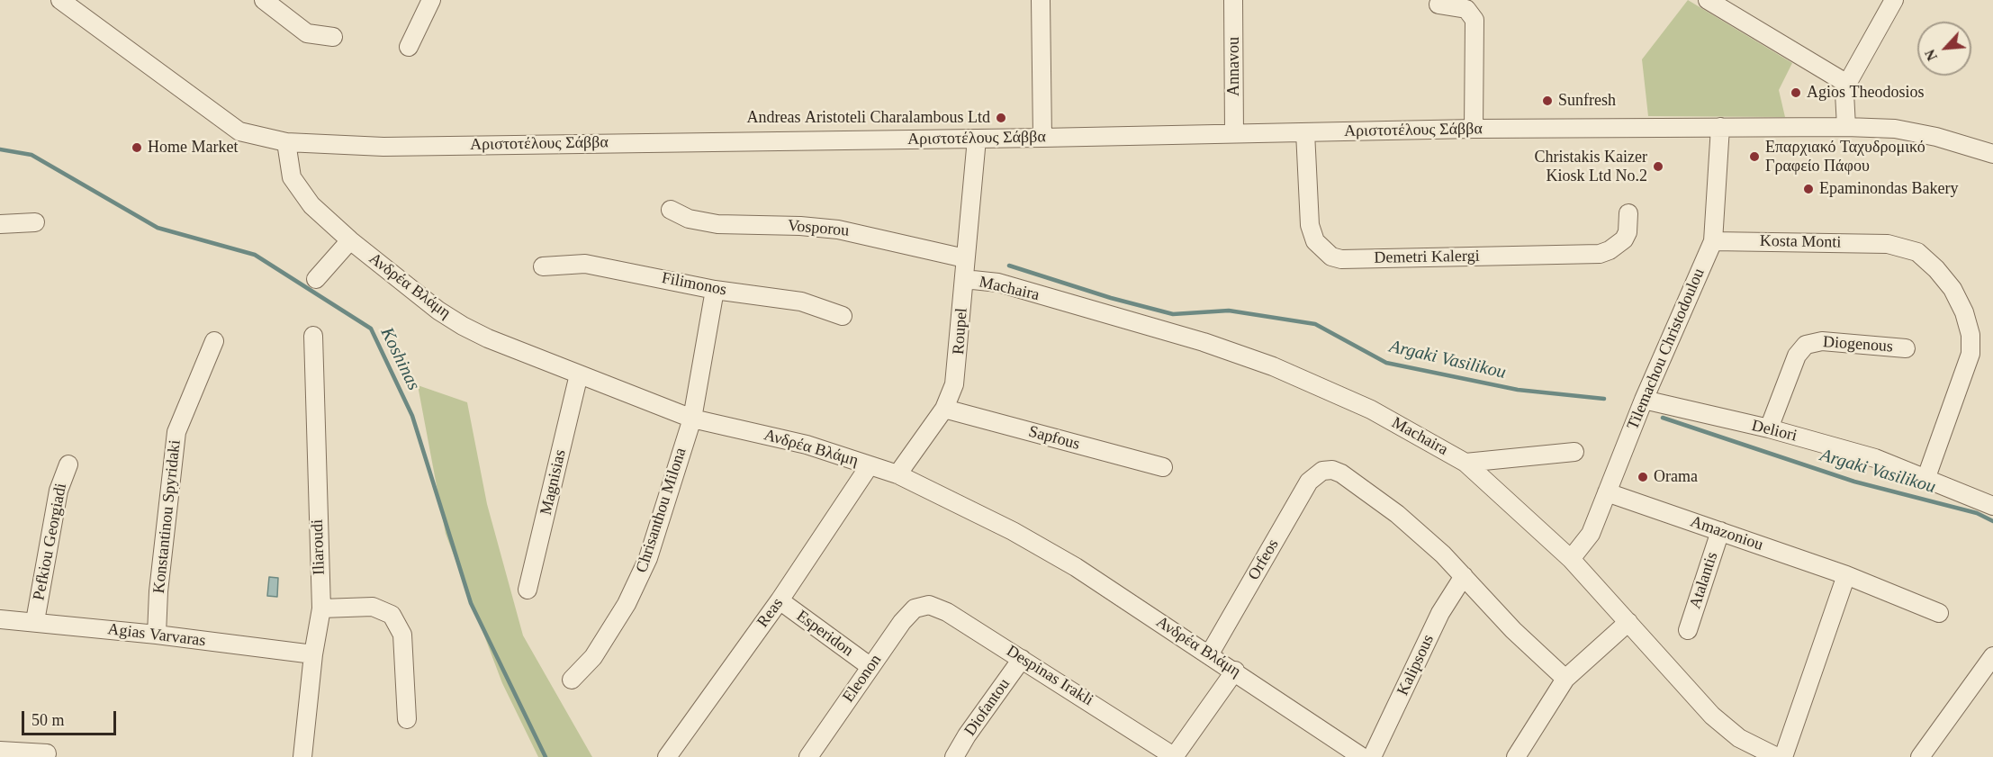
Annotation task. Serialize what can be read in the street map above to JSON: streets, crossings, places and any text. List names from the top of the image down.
{
  "streets": {
    "street": [
      "Annavou",
      "Αριστοτέλους Σάββα",
      "Vosporou",
      "Kosta Monti",
      "Demetri Kalergi",
      "Filimonos",
      "Ανδρέα Βλάμη",
      "Machaira",
      "Roupel",
      "Diogenous",
      "Tilemachou Christodoulou",
      "Deliori",
      "Sapfous",
      "Magnisias",
      "Chrisanthou Milona",
      "Konstantinou Spyridaki",
      "Amazoniou",
      "Pefkiou Georgiadi",
      "Iliaroudi",
      "Orfeos",
      "Atalantis",
      "Reas",
      "Esperidon",
      "Agias Varvaras",
      "Kalipsous",
      "Despinas Irakli",
      "Eleonon",
      "Diofantou"
    ]
  },
  "crossings": [
    ["Annavou", "Αριστοτέλους Σάββα"],
    ["Αριστοτέλους Σάββα", "Demetri Kalergi"],
    ["Αριστοτέλους Σάββα", "Ανδρέα Βλάμη"],
    ["Αριστοτέλους Σάββα", "Roupel"],
    ["Αριστοτέλους Σάββα", "Tilemachou Christodoulou"],
    ["Vosporou", "Roupel"],
    ["Kosta Monti", "Tilemachou Christodoulou"],
    ["Kosta Monti", "Deliori"],
    ["Filimonos", "Chrisanthou Milona"],
    ["Ανδρέα Βλάμη", "Roupel"],
    ["Ανδρέα Βλάμη", "Magnisias"],
    ["Ανδρέα Βλάμη", "Chrisanthou Milona"],
    ["Ανδρέα Βλάμη", "Orfeos"],
    ["Ανδρέα Βλάμη", "Reas"],
    ["Machaira", "Roupel"],
    ["Machaira", "Tilemachou Christodoulou"],
    ["Roupel", "Sapfous"],
    ["Diogenous", "Deliori"],
    ["Tilemachou Christodoulou", "Deliori"],
    ["Tilemachou Christodoulou", "Amazoniou"],
    ["Konstantinou Spyridaki", "Agias Varvaras"],
    ["Amazoniou", "Atalantis"],
    ["Pefkiou Georgiadi", "Agias Varvaras"],
    ["Iliaroudi", "Agias Varvaras"],
    ["Orfeos", "Kalipsous"],
    ["Reas", "Esperidon"],
    ["Esperidon", "Eleonon"],
    ["Despinas Irakli", "Eleonon"],
    ["Despinas Irakli", "Diofantou"]
  ],
  "water": ["Koshinas", "Argaki Vasilikou"],
  "places": [
    "Agios Theodosios",
    "Sunfresh",
    "Andreas Aristoteli Charalambous Ltd",
    "Home Market",
    "Επαρχιακό Ταχυδρομικό Γραφείο Πάφου",
    "Christakis Kaizer Kiosk Ltd No.2",
    "Epaminondas Bakery",
    "Orama"
  ],
  "scale_bar": "50 m",
  "north": "bottom left"
}
